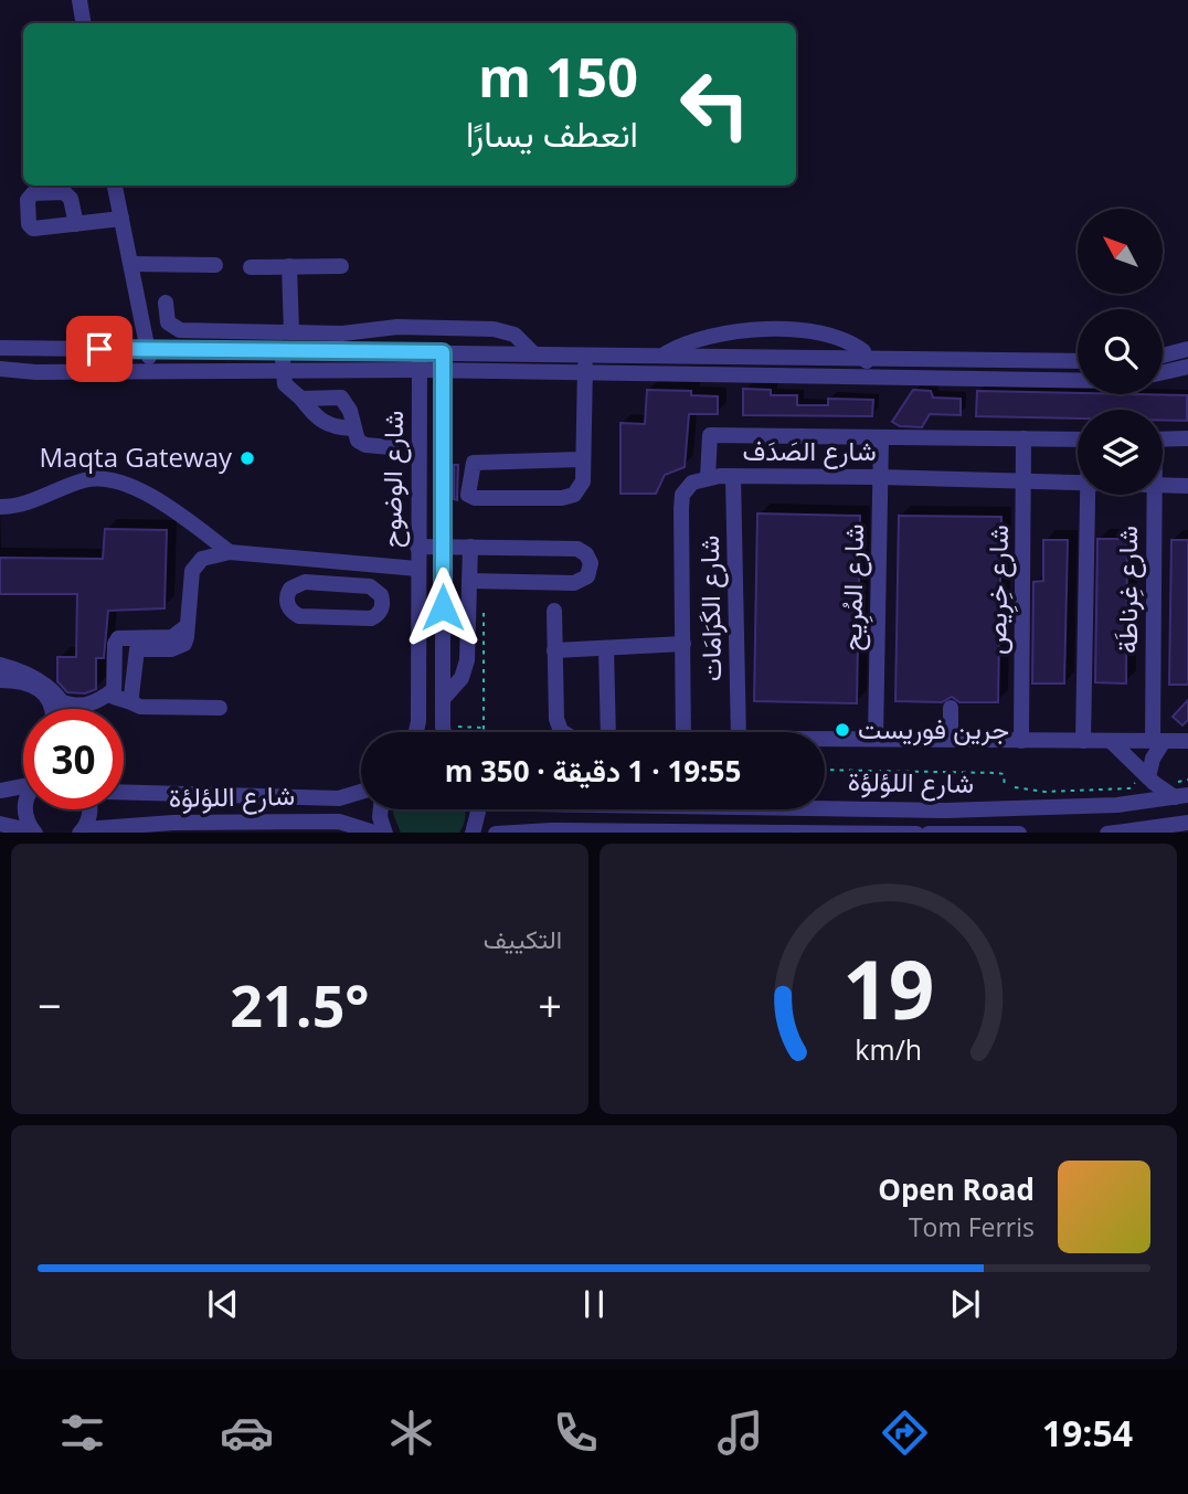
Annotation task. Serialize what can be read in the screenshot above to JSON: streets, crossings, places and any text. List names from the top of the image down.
{
  "streets": {
    "street": [
      "شارع الصَدَف",
      "شارع الوضوح",
      "شارع المُرِيح",
      "شارع خِرِيص",
      "شارع غِرناطَة",
      "شارع الكَرَامَات",
      "شارع اللؤلؤة"
    ]
  },
  "crossings": [
    ["شارع الصَدَف", "شارع المُرِيح"],
    ["شارع الصَدَف", "شارع خِرِيص"],
    ["شارع الصَدَف", "شارع الكَرَامَات"]
  ],
  "places": ["Maqta Gateway", "جرين فوريست"],
  "north": "top left",
  "page": {
    "turn": ["150 m", "انعطف يسارًا"],
    "limit": "30",
    "trip": "19:55 · 1 دقيقة · 350 m",
    "tile": "التكييف",
    "heat": ["−", "21.5°", "+"],
    "song": ["Open Road", "Tom Ferris"],
    "tabs": "19:54",
    "gauge": ["19", "km/h"]
  }
}
